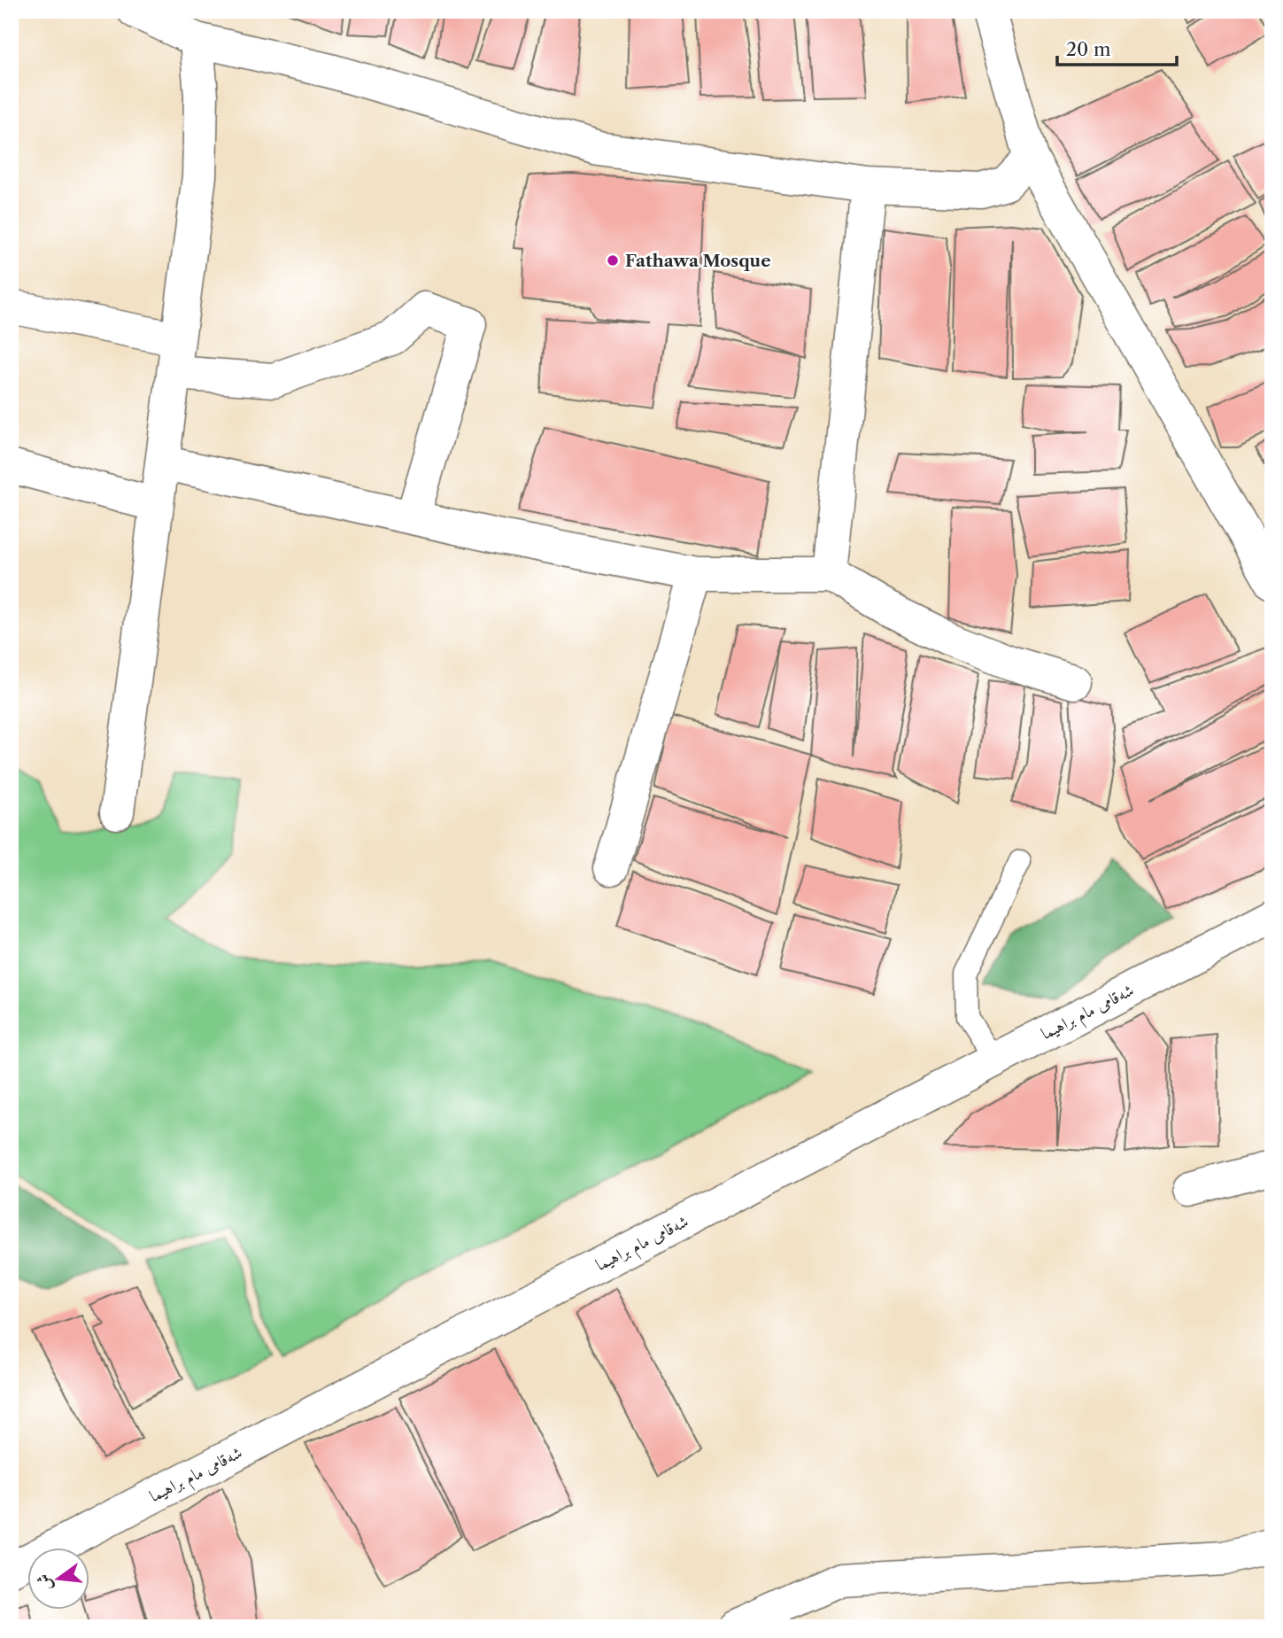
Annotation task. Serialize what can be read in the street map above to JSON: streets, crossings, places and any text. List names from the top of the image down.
{
  "streets": {
    "street": ["شەقامی مام براهیما"]
  },
  "places": ["Fathawa Mosque"],
  "scale_bar": "20 m",
  "north": "left"
}
